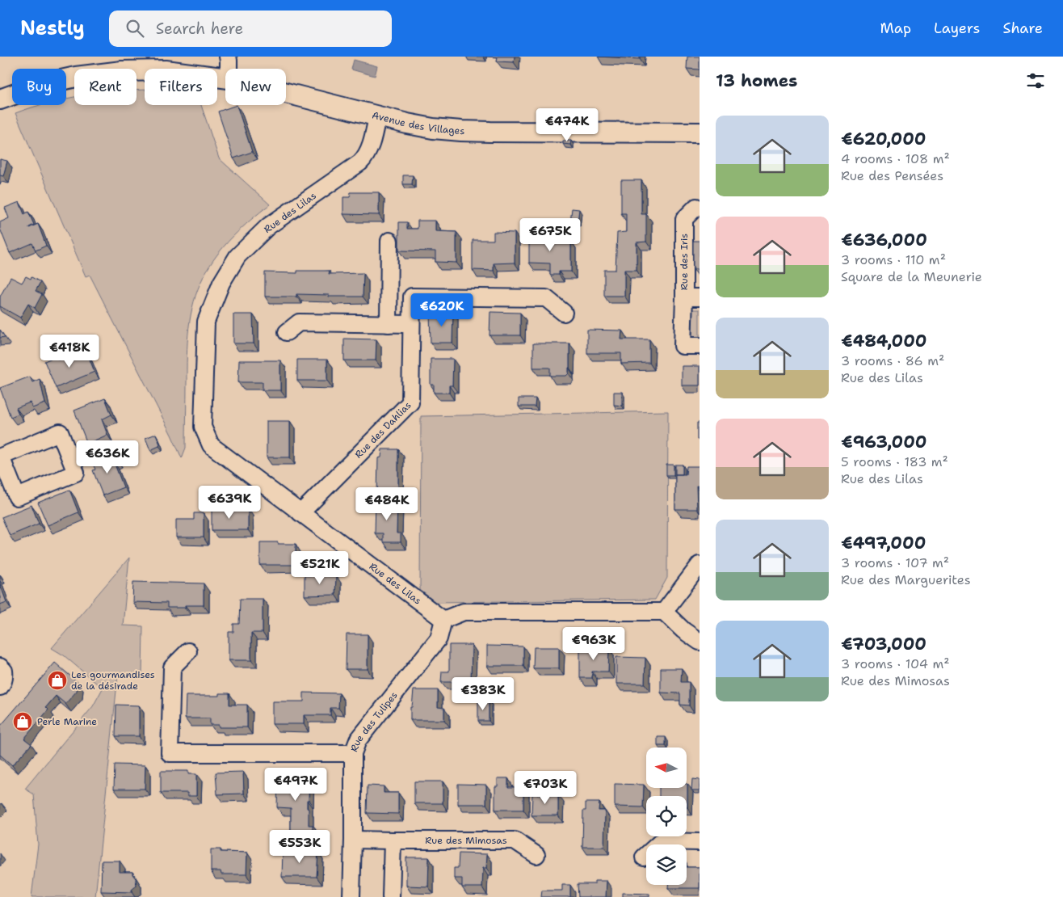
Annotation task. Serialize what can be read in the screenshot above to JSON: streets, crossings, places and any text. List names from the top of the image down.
{
  "streets": {
    "street": [
      "Avenue des Villages",
      "Rue des Lilas",
      "Rue des Iris",
      "Rue des Dahlias",
      "Rue des Tulipes",
      "Rue des Mimosas"
    ]
  },
  "crossings": [
    ["Avenue des Villages", "Rue des Lilas"],
    ["Rue des Lilas", "Rue des Dahlias"],
    ["Rue des Lilas", "Rue des Tulipes"],
    ["Rue des Tulipes", "Rue des Mimosas"]
  ],
  "places": {
    "shop": ["Les gourmandises de la désirade", "Perle Marine"]
  },
  "north": "left",
  "page": {
    "header": "Nestly",
    "search": "Search here",
    "nav": ["Map", "Layers", "Share"],
    "heading": "13 homes",
    "chip": [
      "Buy",
      "Rent",
      "Filters",
      "New"
    ],
    "list": [
      {
        "name": "€620,000",
        "note": "4 rooms · 108 m² · Rue des Pensées"
      },
      {
        "name": "€636,000",
        "note": "3 rooms · 110 m² · Square de la Meunerie"
      },
      {
        "name": "€484,000",
        "note": "3 rooms · 86 m² · Rue des Lilas"
      },
      {
        "name": "€963,000",
        "note": "5 rooms · 183 m² · Rue des Lilas"
      },
      {
        "name": "€497,000",
        "note": "3 rooms · 107 m² · Rue des Marguerites"
      },
      {
        "name": "€703,000",
        "note": "3 rooms · 104 m² · Rue des Mimosas"
      }
    ],
    "price": [
      "€474K",
      "€675K",
      "€620K",
      "€418K",
      "€636K",
      "€639K",
      "€484K",
      "€521K",
      "€963K",
      "€383K",
      "€497K",
      "€703K",
      "€553K"
    ]
  }
}
